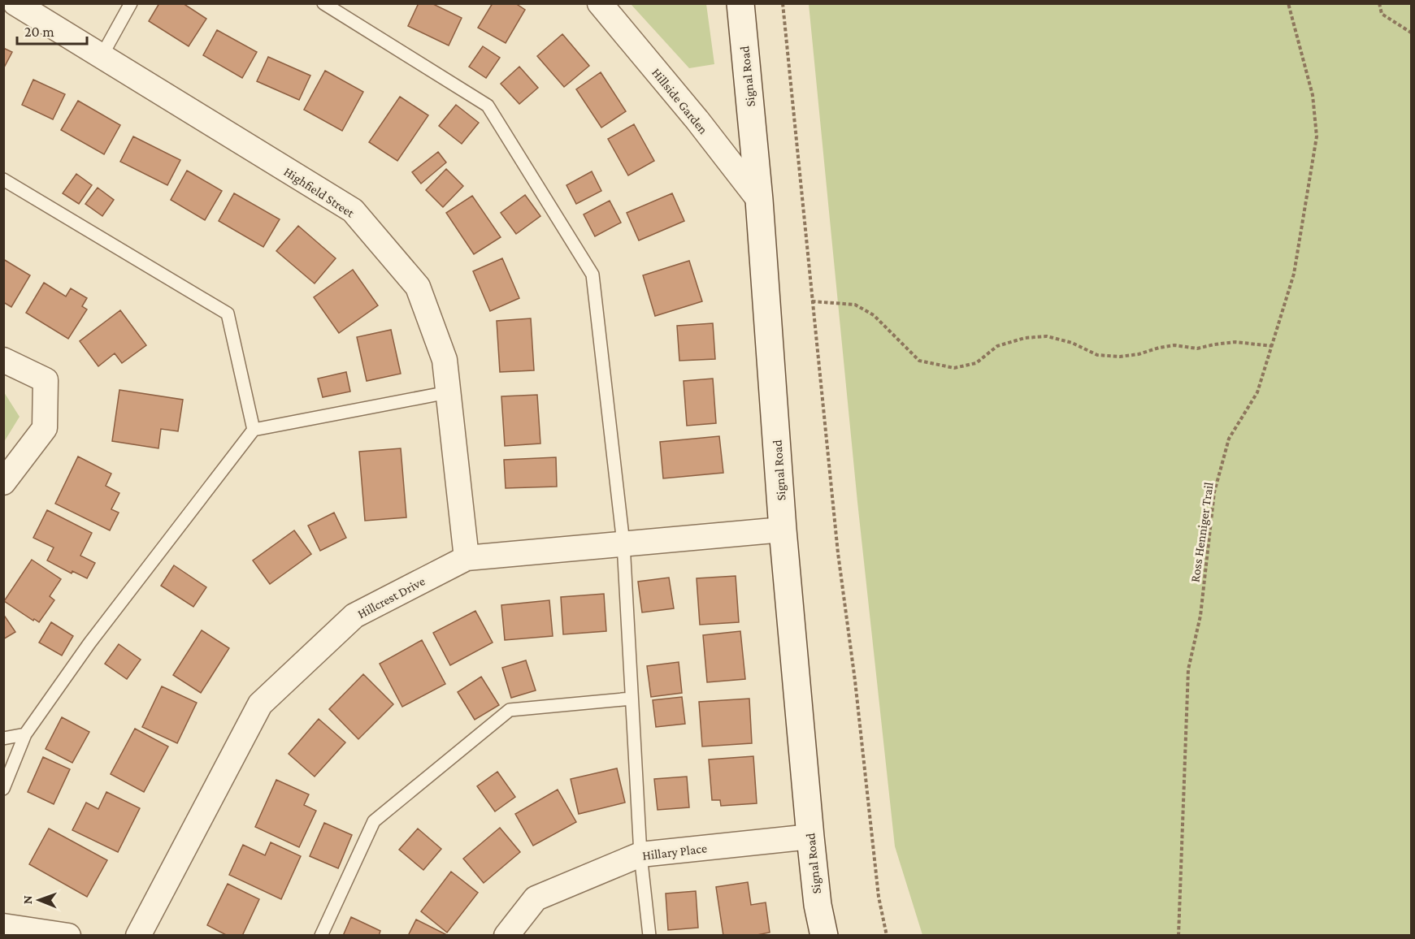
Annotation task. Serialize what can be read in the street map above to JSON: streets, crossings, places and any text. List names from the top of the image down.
{
  "streets": {
    "street": [
      "Signal Road",
      "Hillside Garden",
      "Highfield Street",
      "Hillcrest Drive",
      "Hillary Place"
    ],
    "path": ["Ross Henniger Trail"]
  },
  "crossings": [
    ["Signal Road", "Hillside Garden"],
    ["Signal Road", "Hillcrest Drive"],
    ["Signal Road", "Hillary Place"],
    ["Highfield Street", "Hillcrest Drive"]
  ],
  "scale_bar": "20 m",
  "north": "left"
}
